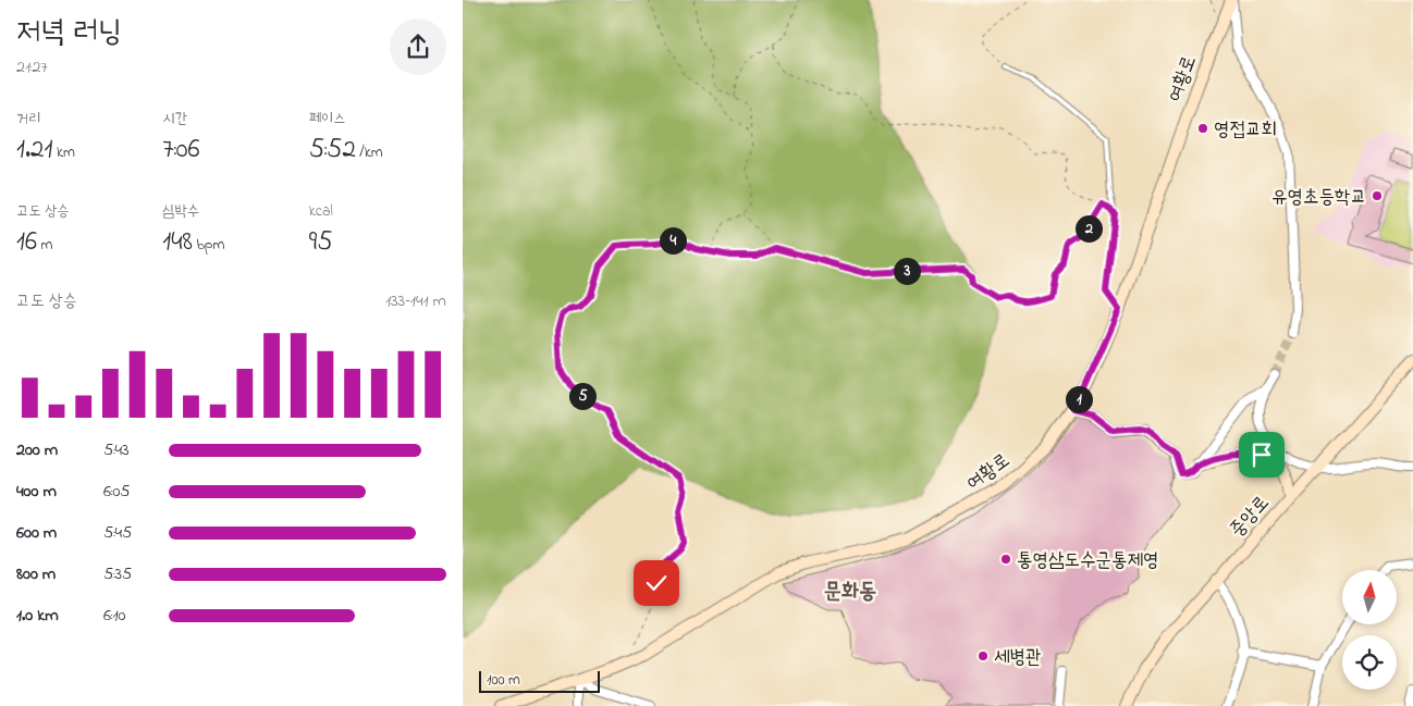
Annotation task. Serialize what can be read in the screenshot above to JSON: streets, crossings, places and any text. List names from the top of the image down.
{
  "streets": {
    "street": ["여황로", "중앙로"]
  },
  "districts": ["문화동"],
  "places": [
    "영접교회",
    "유영초등학교",
    "통영삼도수군통제영",
    "세병관"
  ],
  "scale_bar": "100 m",
  "north": "top",
  "page": {
    "heading": ["저녁 러닝", "21:27"],
    "stats": [
      ["거리", "1.21 km"],
      ["시간", "7:06"],
      ["페이스", "5:52 /km"],
      ["고도 상승", "16 m"],
      ["심박수", "148 bpm"],
      ["kcal", "95"]
    ],
    "pins": [
      "2",
      "4",
      "3",
      "5",
      "1"
    ],
    "chart": ["고도 상승", "133–141 m"],
    "list": [
      {
        "name": "200 m",
        "note": "5:43"
      },
      {
        "name": "400 m",
        "note": "6:05"
      },
      {
        "name": "600 m",
        "note": "5:45"
      },
      {
        "name": "800 m",
        "note": "5:35"
      },
      {
        "name": "1.0 km",
        "note": "6:10"
      }
    ],
    "scale": "100 m"
  }
}
